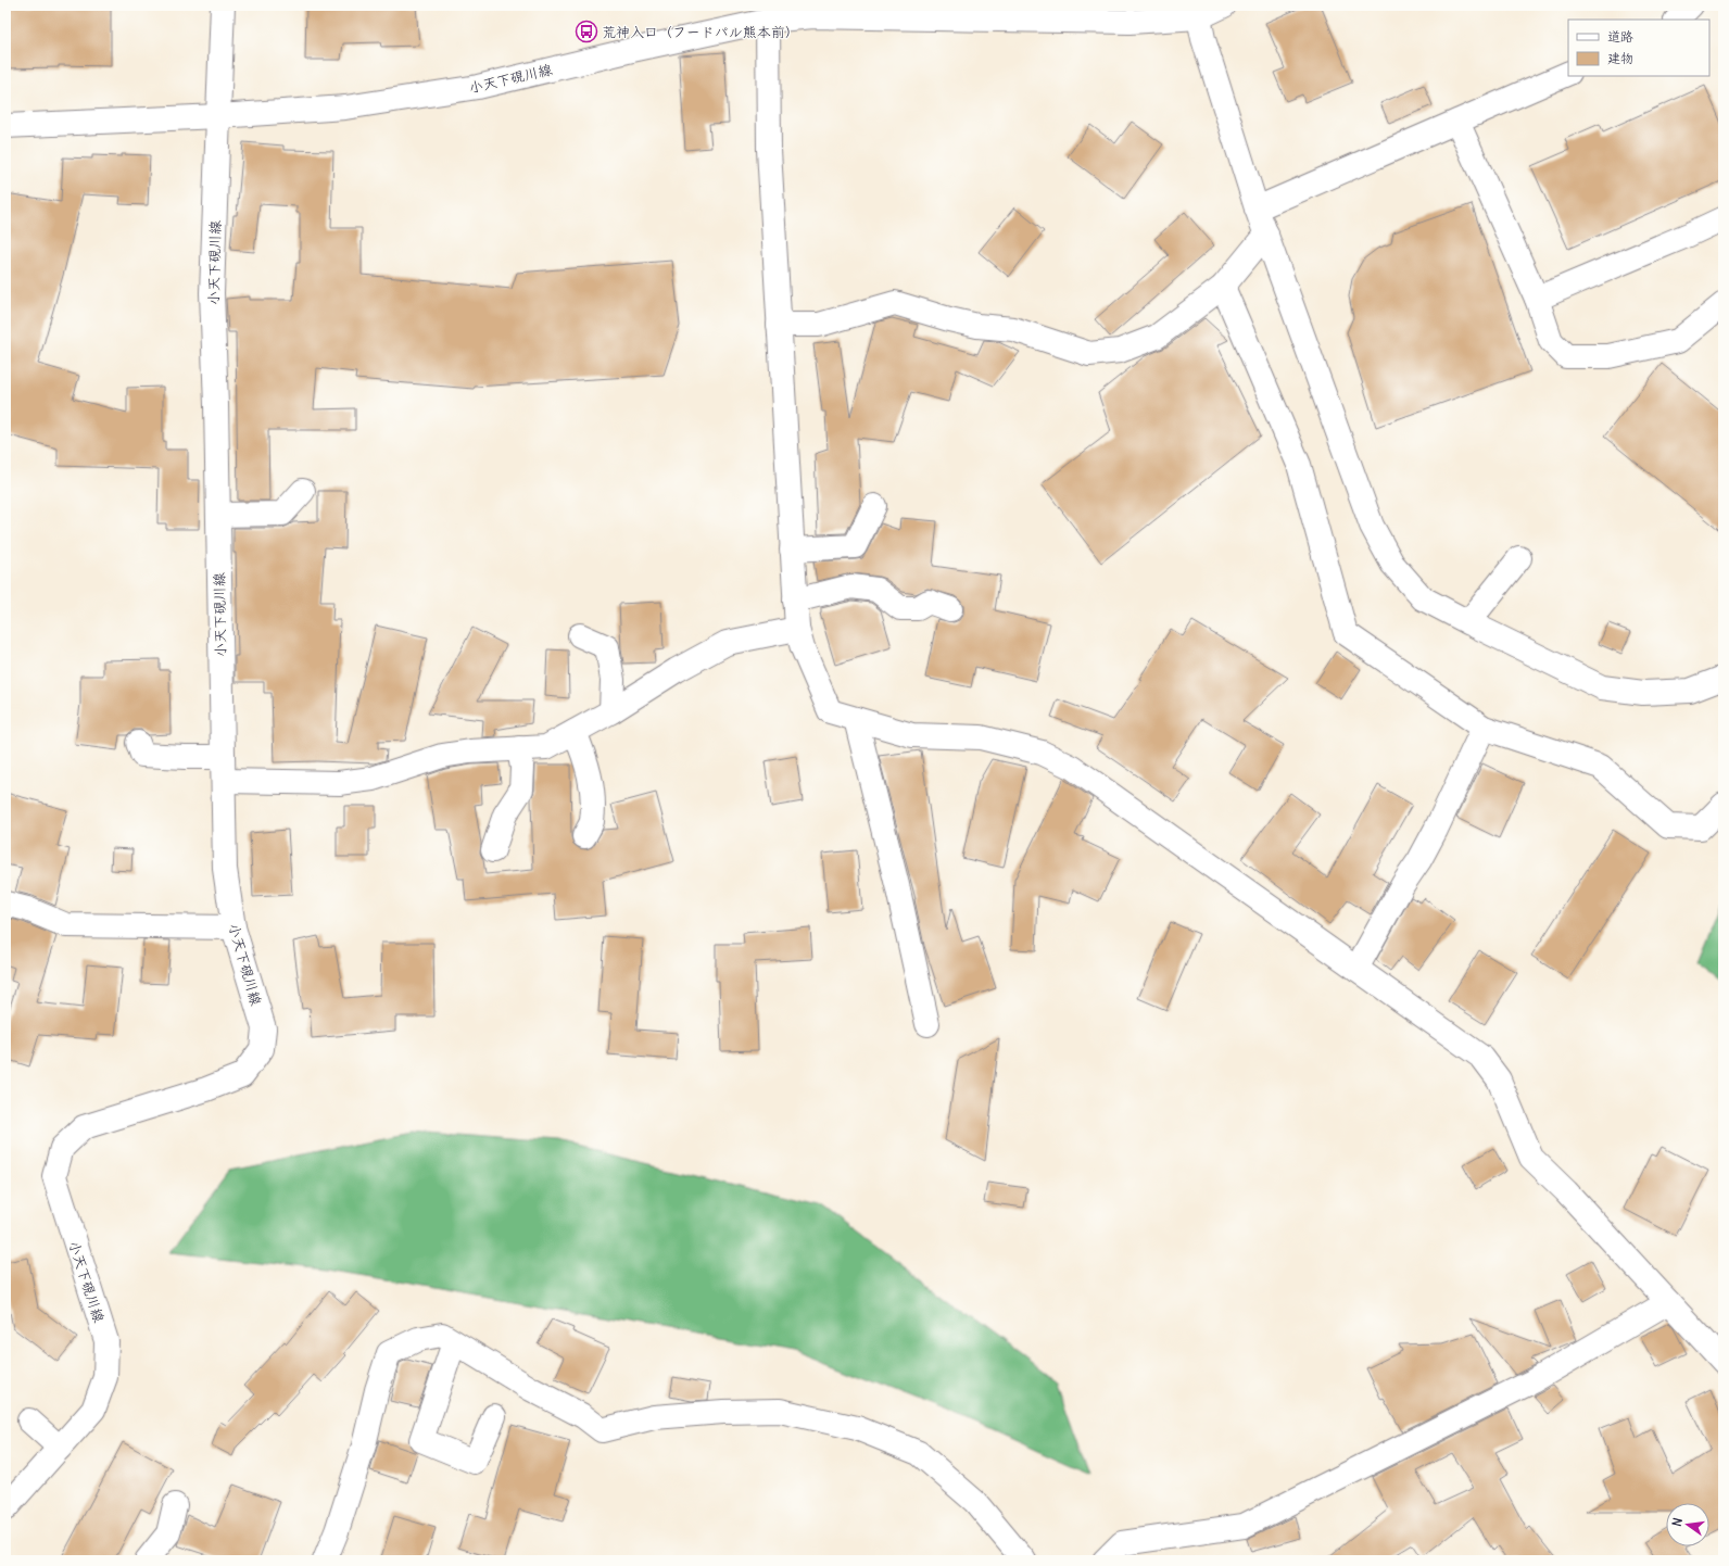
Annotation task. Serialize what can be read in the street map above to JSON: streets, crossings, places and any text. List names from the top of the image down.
{
  "streets": {
    "street": ["小天下硯川線"]
  },
  "places": {
    "bus stop": ["荒神入口（フードパル熊本前）"]
  },
  "legend": ["道路", "建物"],
  "north": "left"
}
